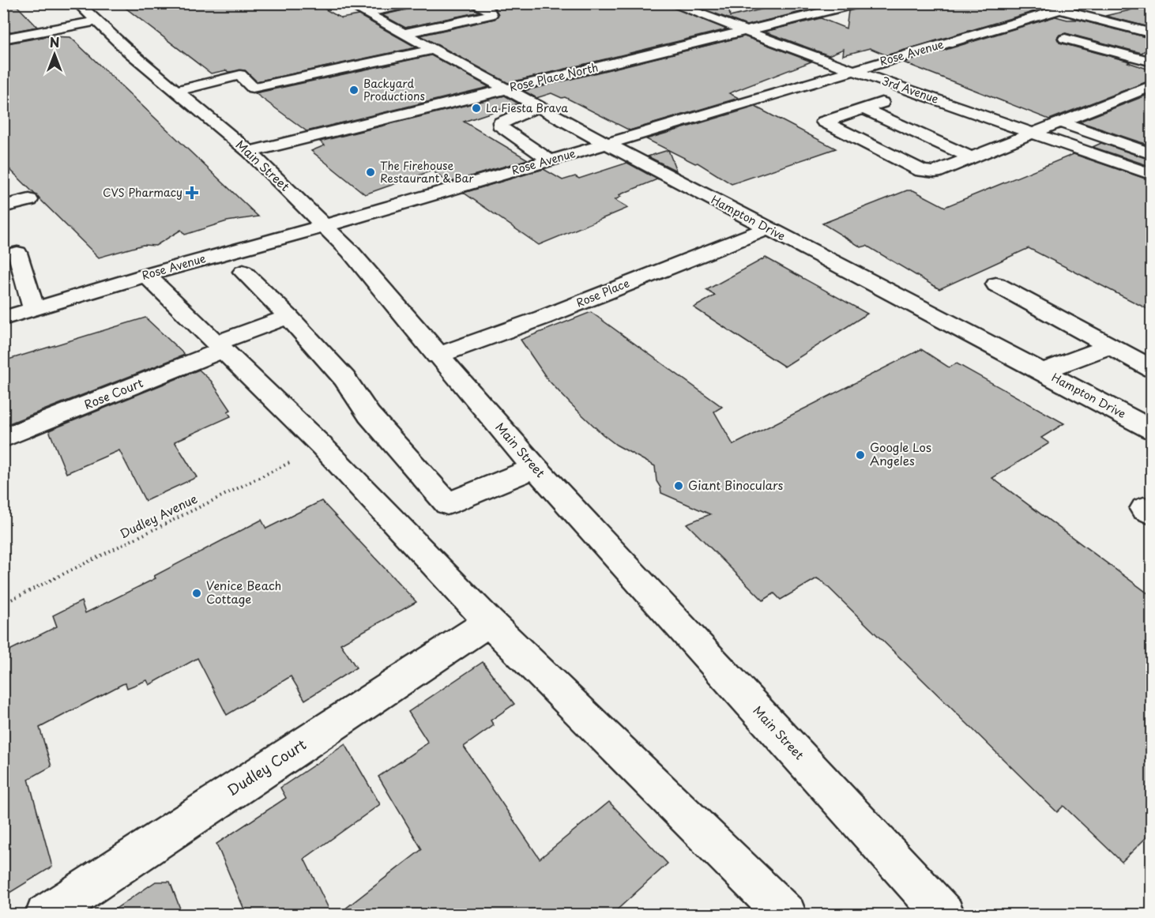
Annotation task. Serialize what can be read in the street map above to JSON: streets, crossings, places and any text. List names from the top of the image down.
{
  "streets": {
    "street": [
      "Rose Avenue",
      "Rose Place North",
      "3rd Avenue",
      "Main Street",
      "Hampton Drive",
      "Rose Place",
      "Rose Court",
      "Dudley Court"
    ],
    "path": ["Dudley Avenue"]
  },
  "crossings": [
    ["Rose Avenue", "3rd Avenue"],
    ["Rose Avenue", "Main Street"],
    ["Rose Avenue", "Hampton Drive"],
    ["Rose Place North", "3rd Avenue"],
    ["Rose Place North", "Main Street"],
    ["Rose Place North", "Hampton Drive"],
    ["Main Street", "Rose Place"],
    ["Hampton Drive", "Rose Place"]
  ],
  "places": {
    "other": [
      "Backyard Productions",
      "La Fiesta Brava",
      "The Firehouse Restaurant & Bar",
      "Google Los Angeles",
      "Giant Binoculars",
      "Venice Beach Cottage"
    ],
    "health": ["CVS Pharmacy"]
  },
  "north": "top"
}
